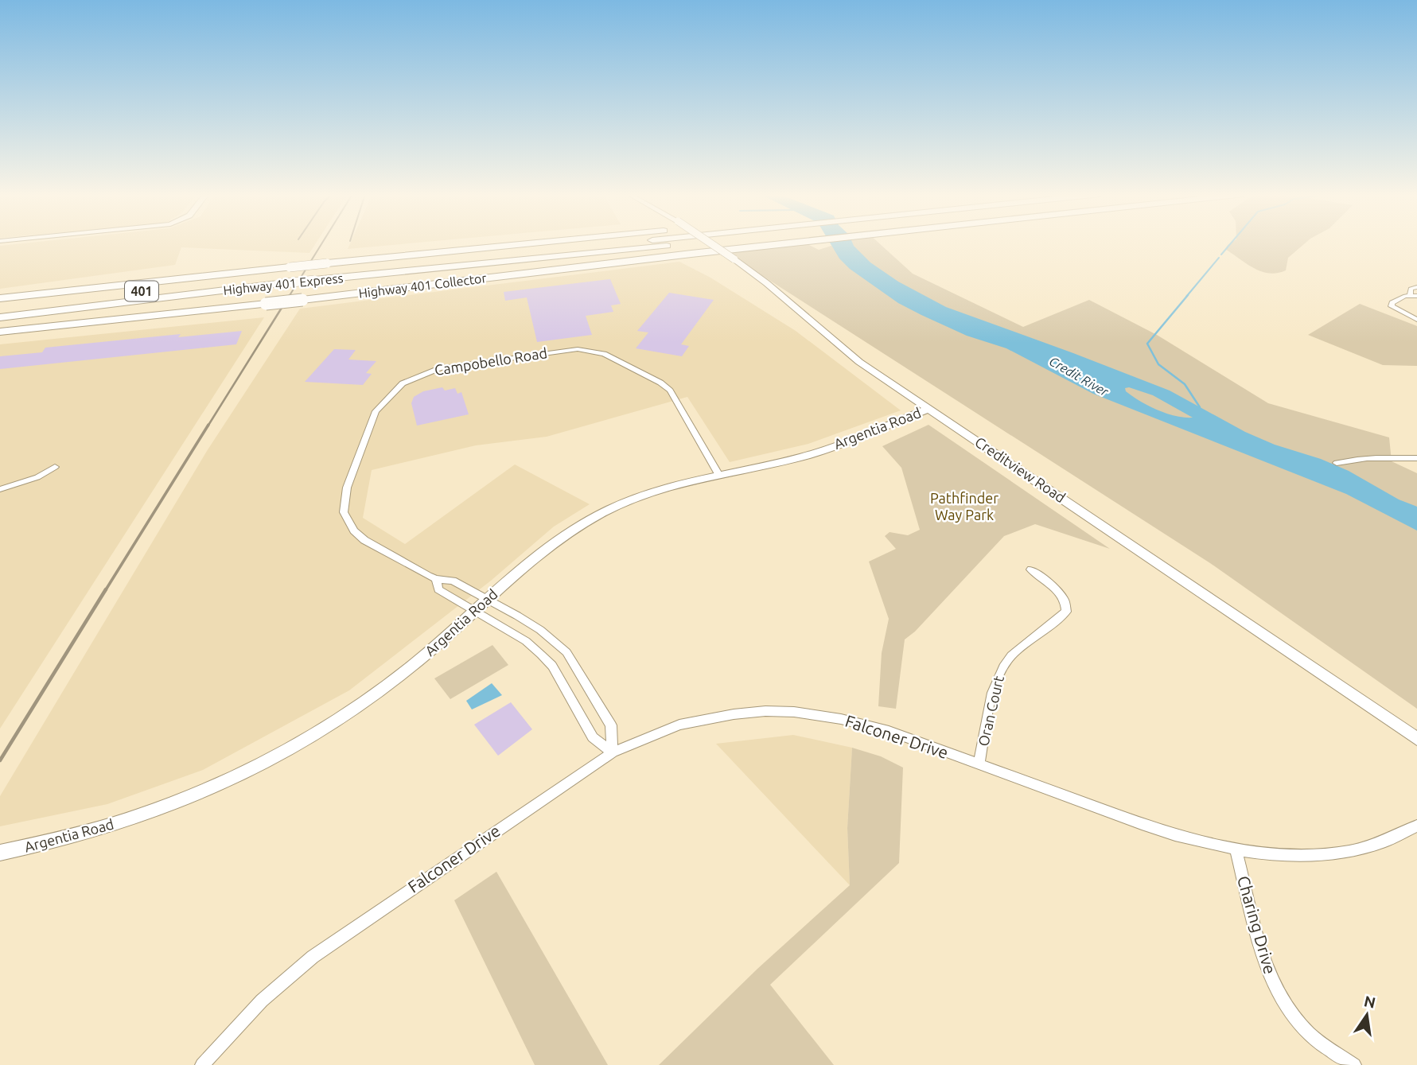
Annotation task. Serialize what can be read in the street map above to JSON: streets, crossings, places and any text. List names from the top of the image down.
{
  "streets": {
    "highway": ["Highway 401 Express", "Highway 401 Collector", "401"],
    "street": [
      "Campobello Road",
      "Argentia Road",
      "Creditview Road",
      "Oran Court",
      "Falconer Drive",
      "Charing Drive"
    ]
  },
  "crossings": [
    ["Highway 401 Express", "401"],
    ["Campobello Road", "Argentia Road"],
    ["Campobello Road", "Falconer Drive"],
    ["Argentia Road", "Creditview Road"],
    ["Oran Court", "Falconer Drive"],
    ["Falconer Drive", "Charing Drive"]
  ],
  "water": ["Credit River"],
  "parks": ["Pathfinder Way Park"],
  "north": "top"
}
